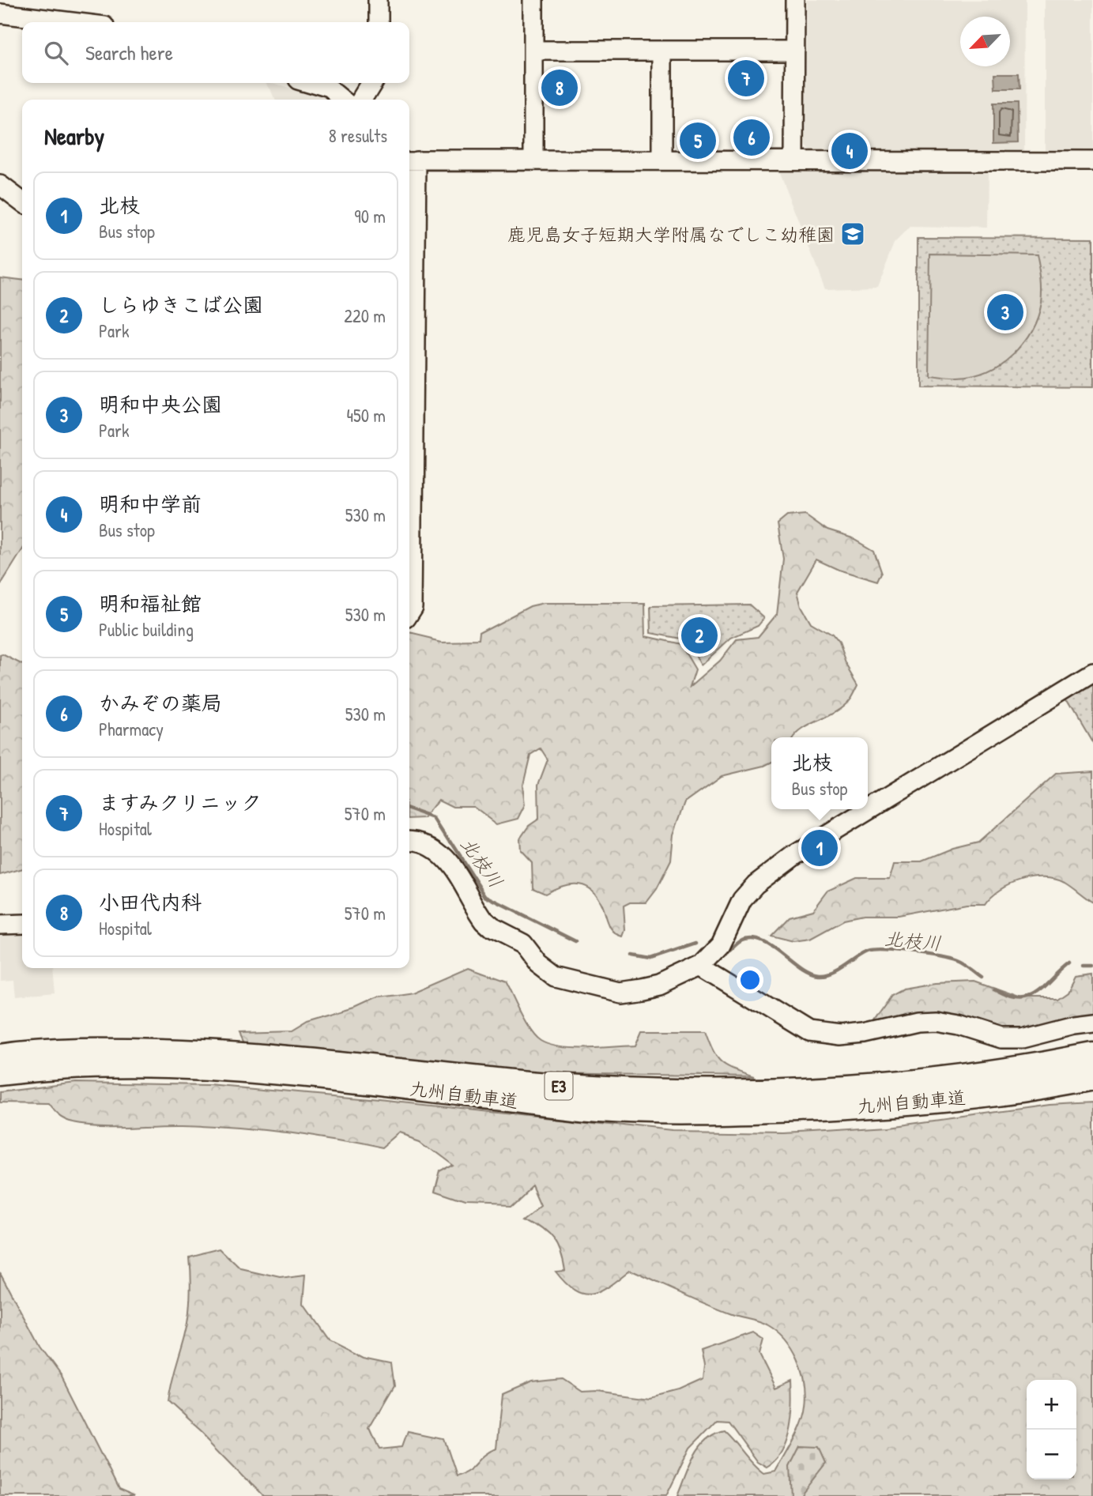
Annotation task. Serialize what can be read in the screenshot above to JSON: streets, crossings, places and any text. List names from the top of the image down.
{
  "streets": {
    "highway": ["E3", "九州自動車道"]
  },
  "water": ["北枝川"],
  "places": {
    "school or university": ["鹿児島女子短期大学附属なでしこ幼稚園"]
  },
  "north": "bottom left",
  "page": {
    "search": "Search here",
    "pins": [
      "7",
      "8",
      "6",
      "5",
      "4",
      "3",
      "2",
      "1"
    ],
    "heading": ["Nearby", "8 results"],
    "list": [
      {
        "mark": "1",
        "name": "北枝",
        "note": "Bus stop",
        "value": "90 m"
      },
      {
        "mark": "2",
        "name": "しらゆきこば公園",
        "note": "Park",
        "value": "220 m"
      },
      {
        "mark": "3",
        "name": "明和中央公園",
        "note": "Park",
        "value": "450 m"
      },
      {
        "mark": "4",
        "name": "明和中学前",
        "note": "Bus stop",
        "value": "530 m"
      },
      {
        "mark": "5",
        "name": "明和福祉館",
        "note": "Public building",
        "value": "530 m"
      },
      {
        "mark": "6",
        "name": "かみぞの薬局",
        "note": "Pharmacy",
        "value": "530 m"
      },
      {
        "mark": "7",
        "name": "ますみクリニック",
        "note": "Hospital",
        "value": "570 m"
      },
      {
        "mark": "8",
        "name": "小田代内科",
        "note": "Hospital",
        "value": "570 m"
      }
    ],
    "popup": ["北枝", "Bus stop"],
    "map_buttons": ["+", "−"]
  }
}
